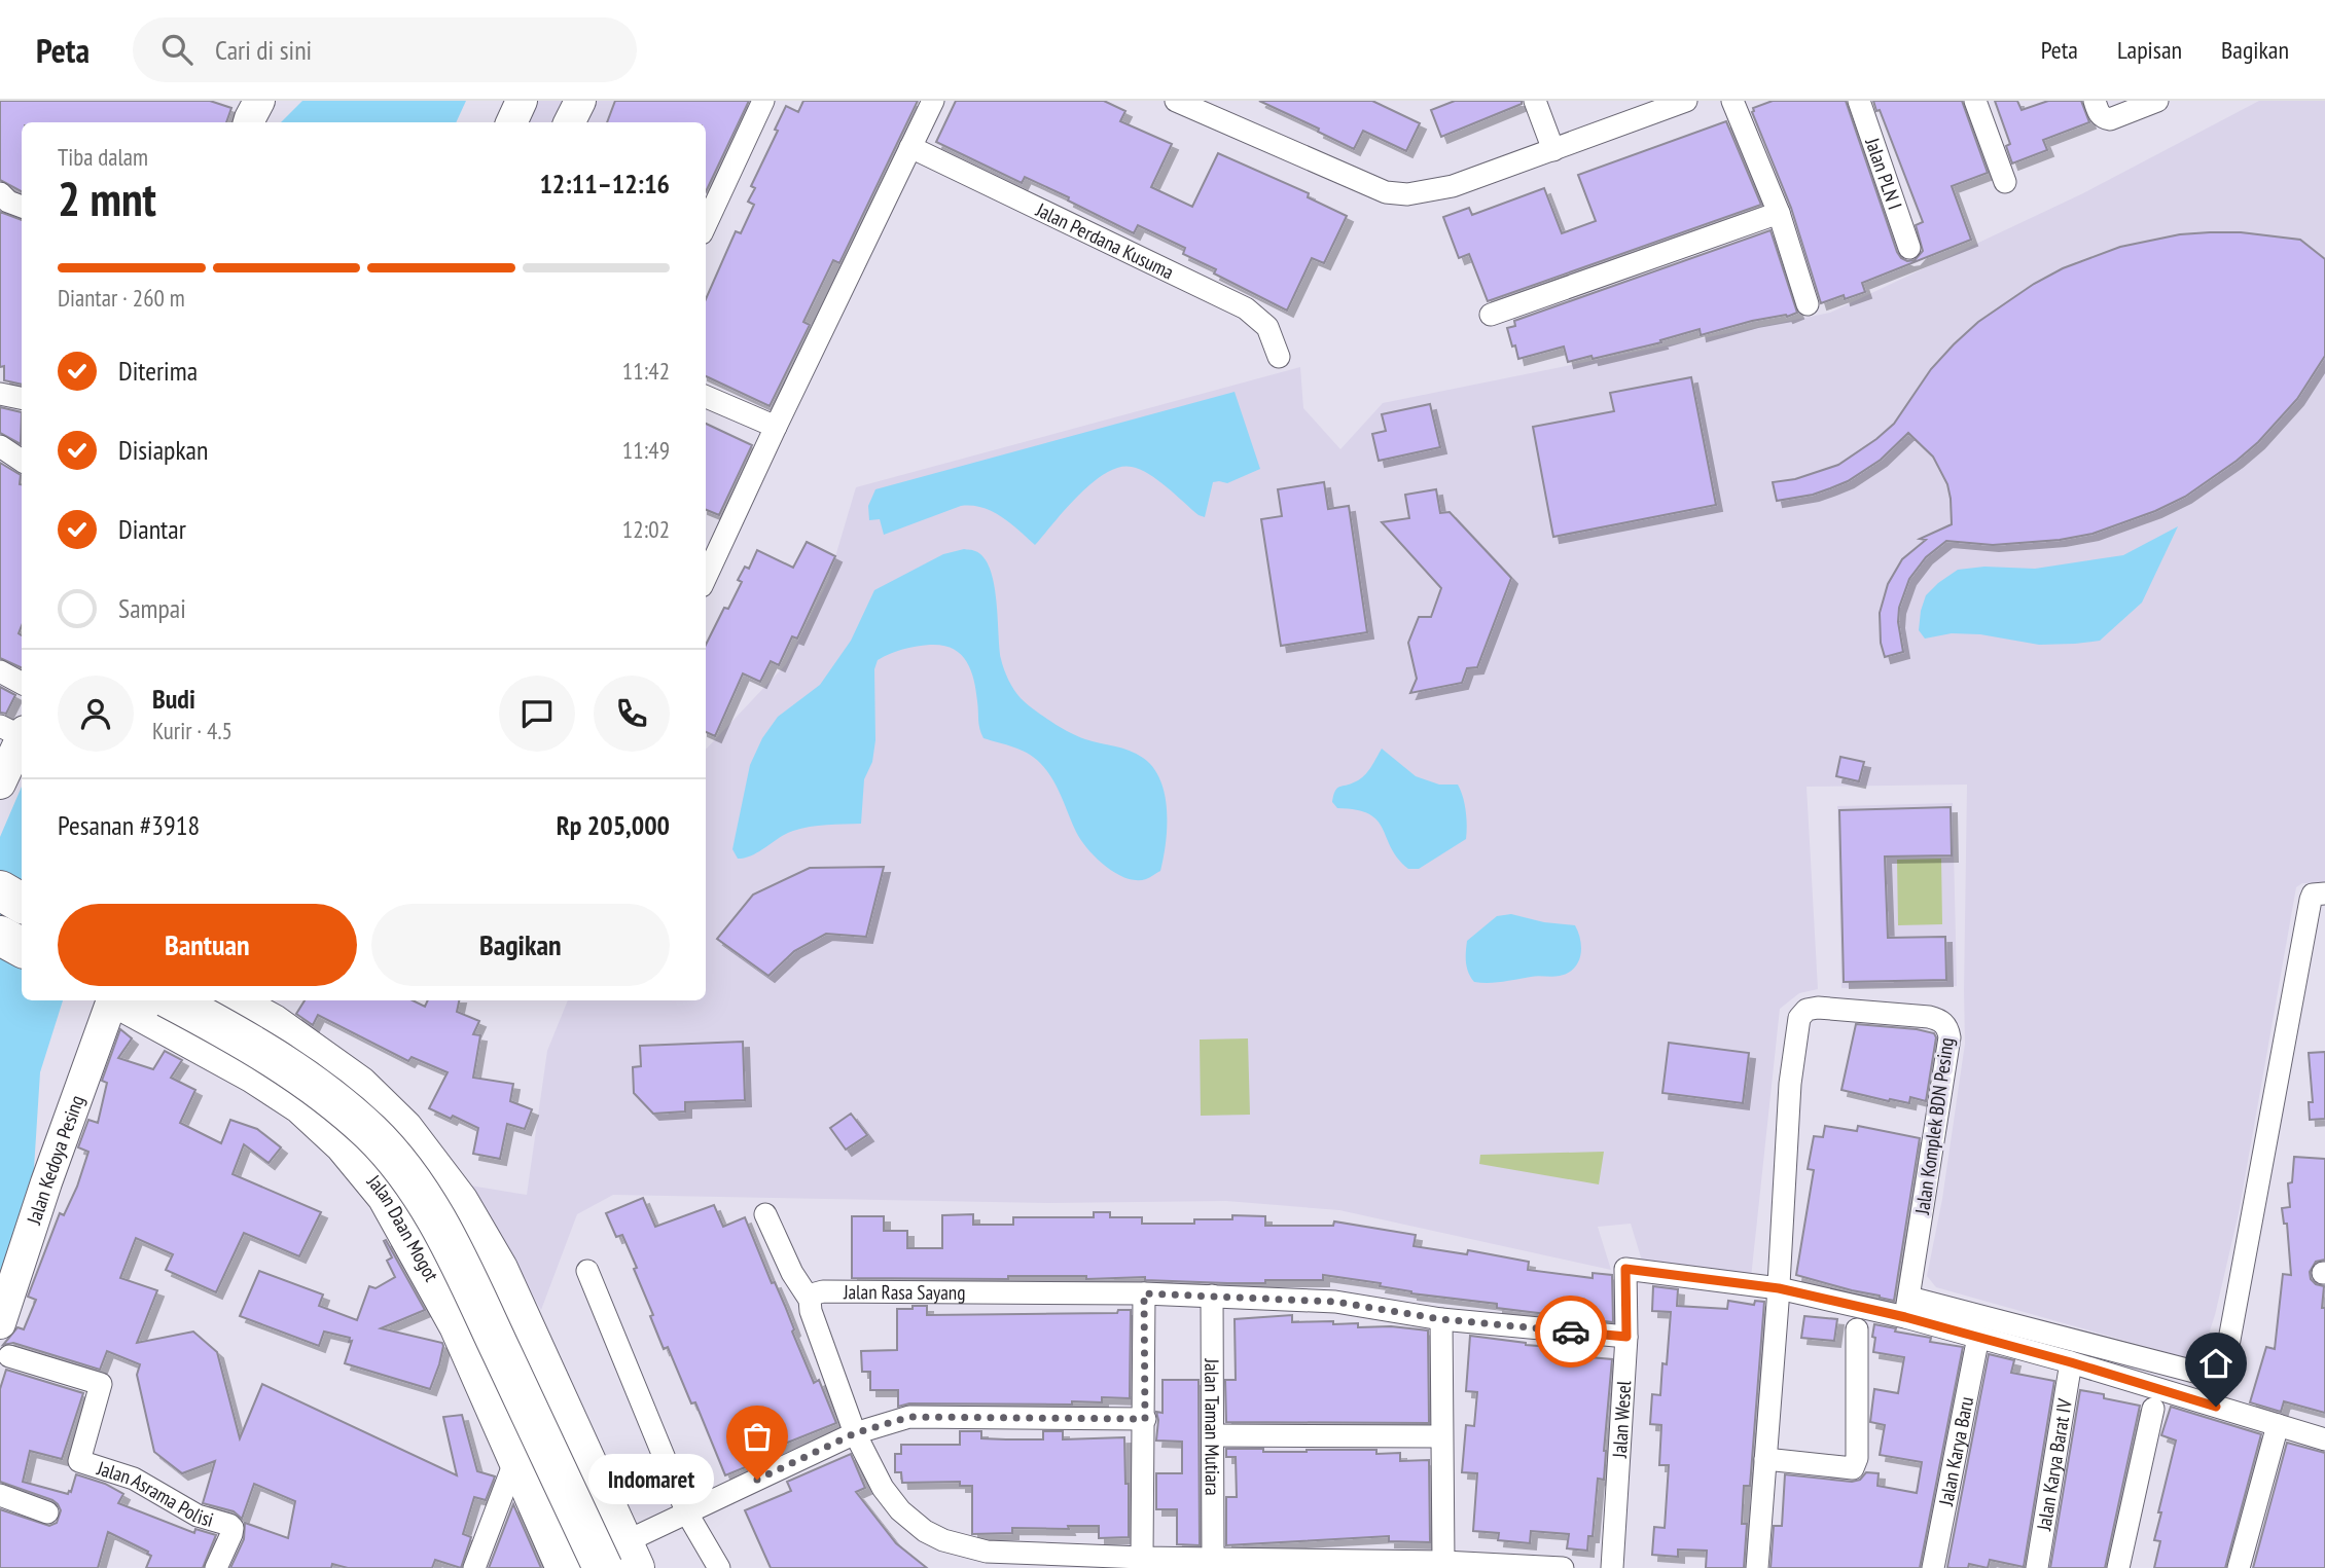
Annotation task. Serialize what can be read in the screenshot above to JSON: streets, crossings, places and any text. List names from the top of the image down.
{
  "streets": {
    "highway": ["Jalan Daan Mogot"],
    "street": [
      "Jalan PLN I",
      "Jalan Perdana Kusuma",
      "Jalan Komplek BDN Pesing",
      "Jalan Kedoya Pesing",
      "Jalan Rasa Sayang",
      "Jalan Wesel",
      "Jalan Taman Mutiara",
      "Jalan Karya Baru",
      "Jalan Karya Barat IV",
      "Jalan Asrama Polisi"
    ]
  },
  "crossings": [
    ["Jalan Komplek BDN Pesing", "Jalan Wesel"],
    ["Jalan Kedoya Pesing", "Jalan Daan Mogot"],
    ["Jalan Rasa Sayang", "Jalan Wesel"],
    ["Jalan Rasa Sayang", "Jalan Taman Mutiara"]
  ],
  "places": ["Indomaret"],
  "page": {
    "header": "Peta",
    "search": "Cari di sini",
    "nav": ["Peta", "Lapisan", "Bagikan"],
    "heading": ["2 mnt", "Tiba dalam", "12:11–12:16"],
    "panel": [
      "Budi",
      "Kurir · 4.5",
      "Pesanan #3918",
      "Rp 205,000"
    ],
    "bar": "Diantar · 260 m",
    "list": [
      ["Diterima", "11:42"],
      ["Disiapkan", "11:49"],
      ["Diantar", "12:02"],
      "Sampai"
    ],
    "buttons": ["Bantuan", "Bagikan"],
    "bubble": "Indomaret"
  }
}
